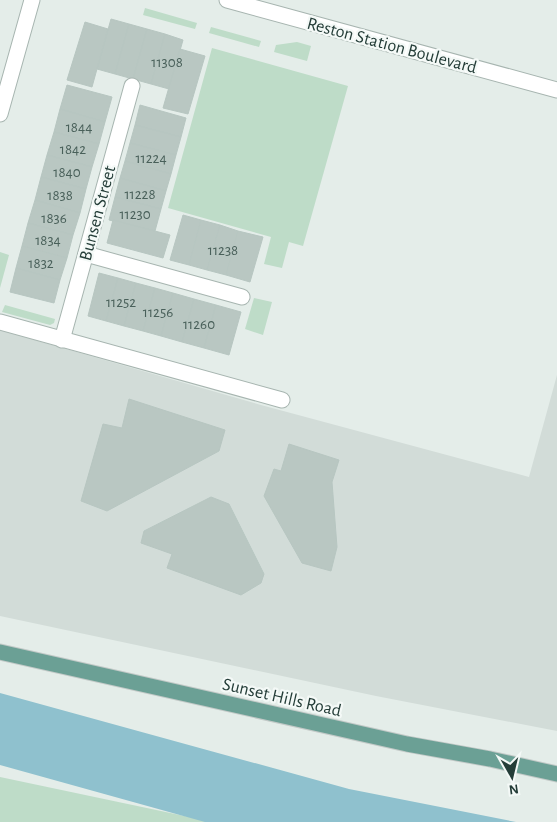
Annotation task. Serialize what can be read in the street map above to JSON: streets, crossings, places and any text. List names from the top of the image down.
{
  "streets": {
    "main road": ["Sunset Hills Road"],
    "street": ["Reston Station Boulevard", "Bunsen Street"]
  },
  "house_numbers": [
    "11308",
    "1844",
    "1842",
    "11224",
    "1840",
    "11228",
    "1838",
    "11230",
    "1836",
    "1834",
    "11238",
    "1832",
    "11252",
    "11256",
    "11260"
  ],
  "north": "bottom"
}
